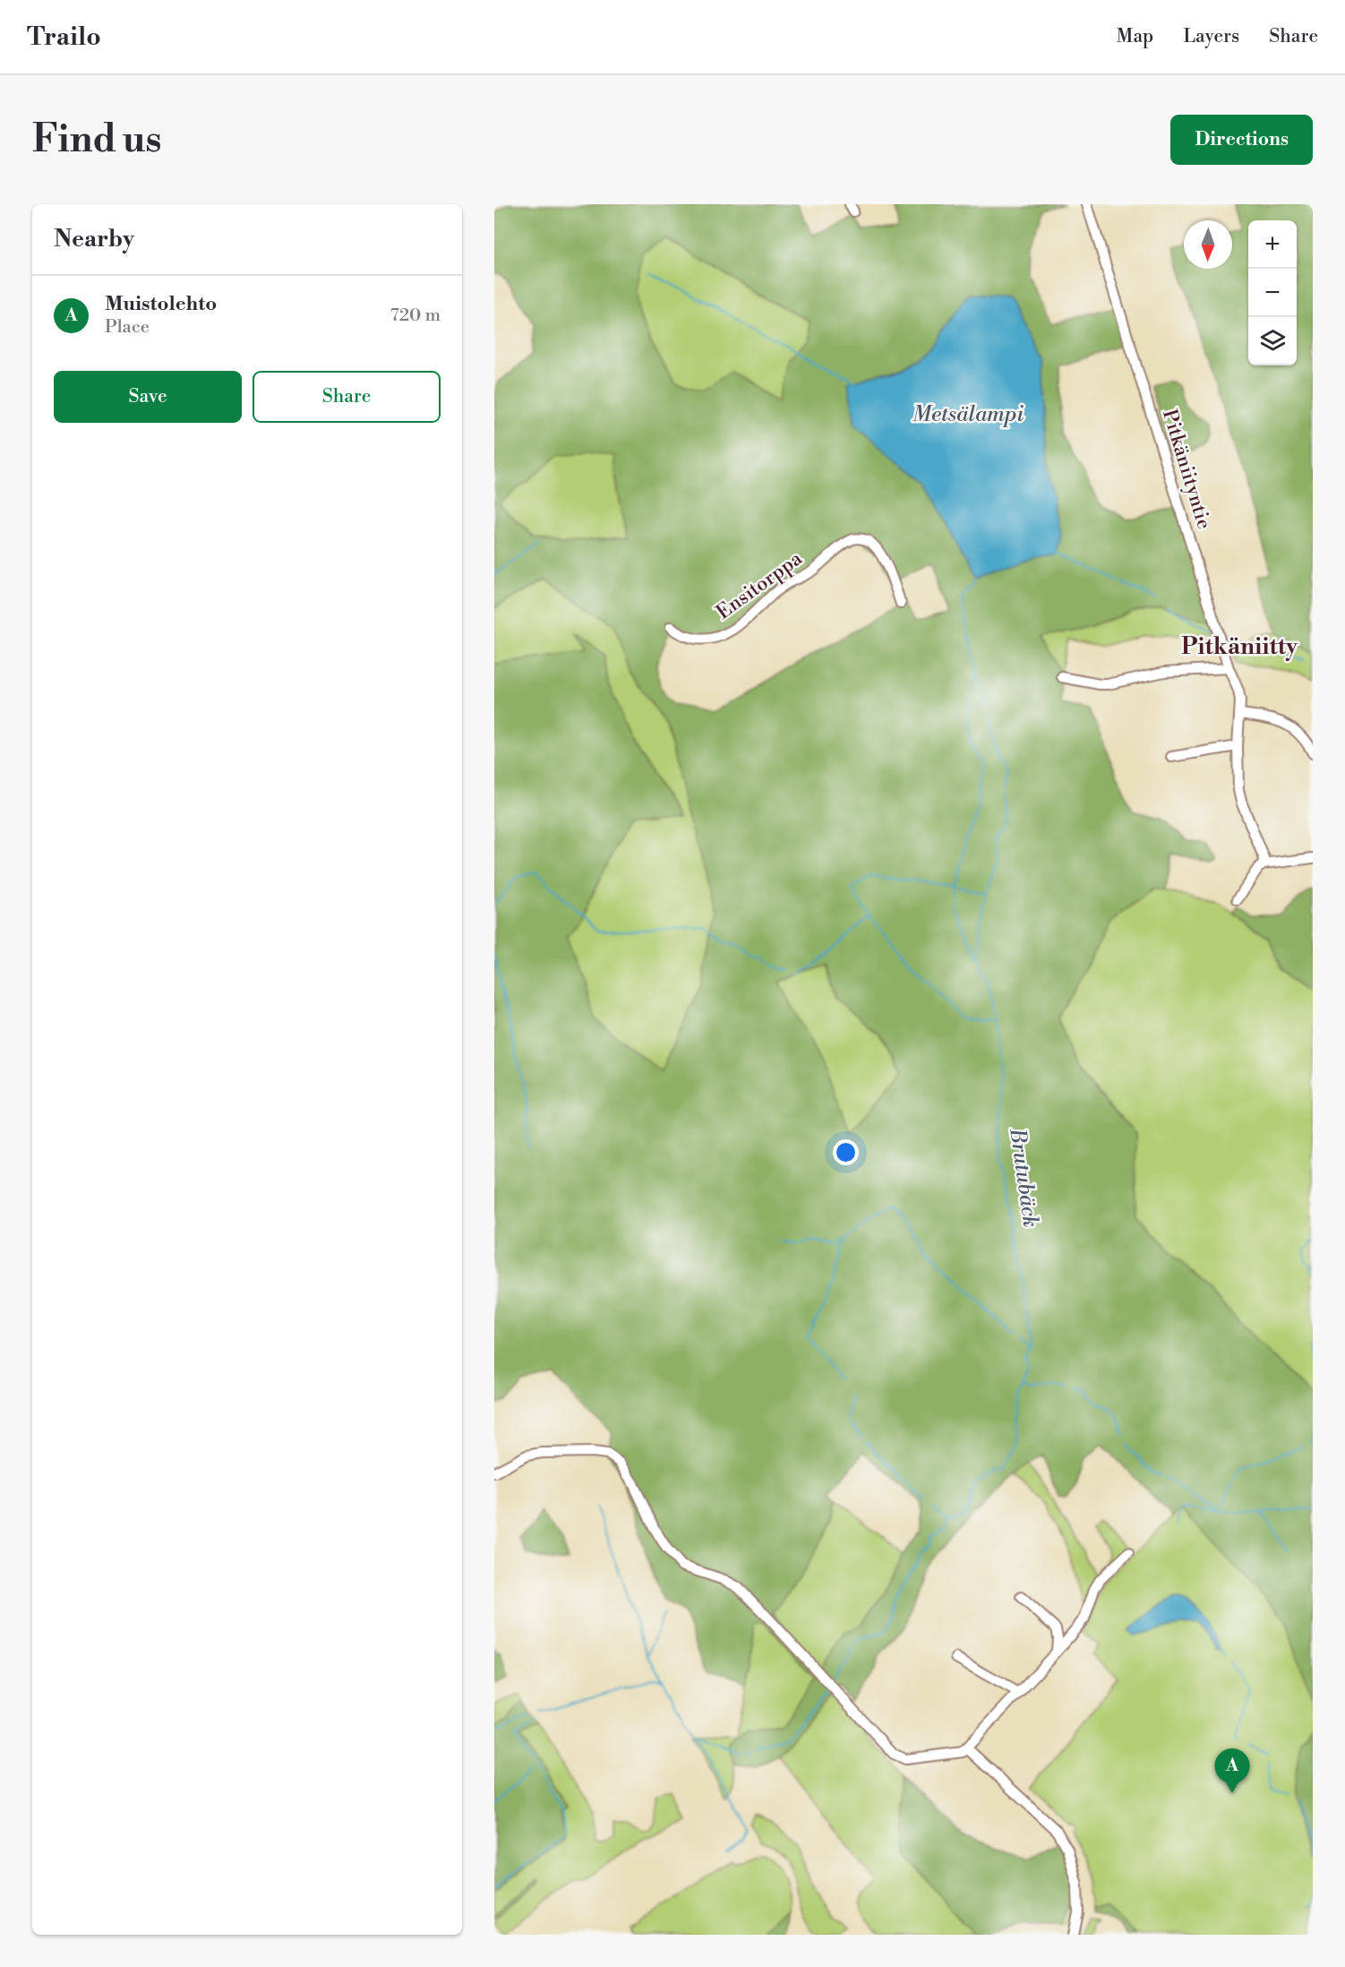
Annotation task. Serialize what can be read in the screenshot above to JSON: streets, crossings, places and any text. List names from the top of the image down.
{
  "streets": {
    "street": ["Pitkäniityntie", "Ensitorppa"]
  },
  "districts": ["Pitkäniitty"],
  "water": ["Metsälampi", "Brutubäck"],
  "north": "bottom",
  "page": {
    "header": "Trailo",
    "nav": ["Map", "Layers", "Share"],
    "buttons": [
      "Directions",
      ["Save", "Share"]
    ],
    "title": "Find us",
    "heading": "Nearby",
    "map_buttons": ["+", "−"],
    "list": [
      {
        "mark": "A",
        "name": "Muistolehto",
        "note": "Place",
        "value": "720 m"
      }
    ],
    "pins": "A"
  }
}
